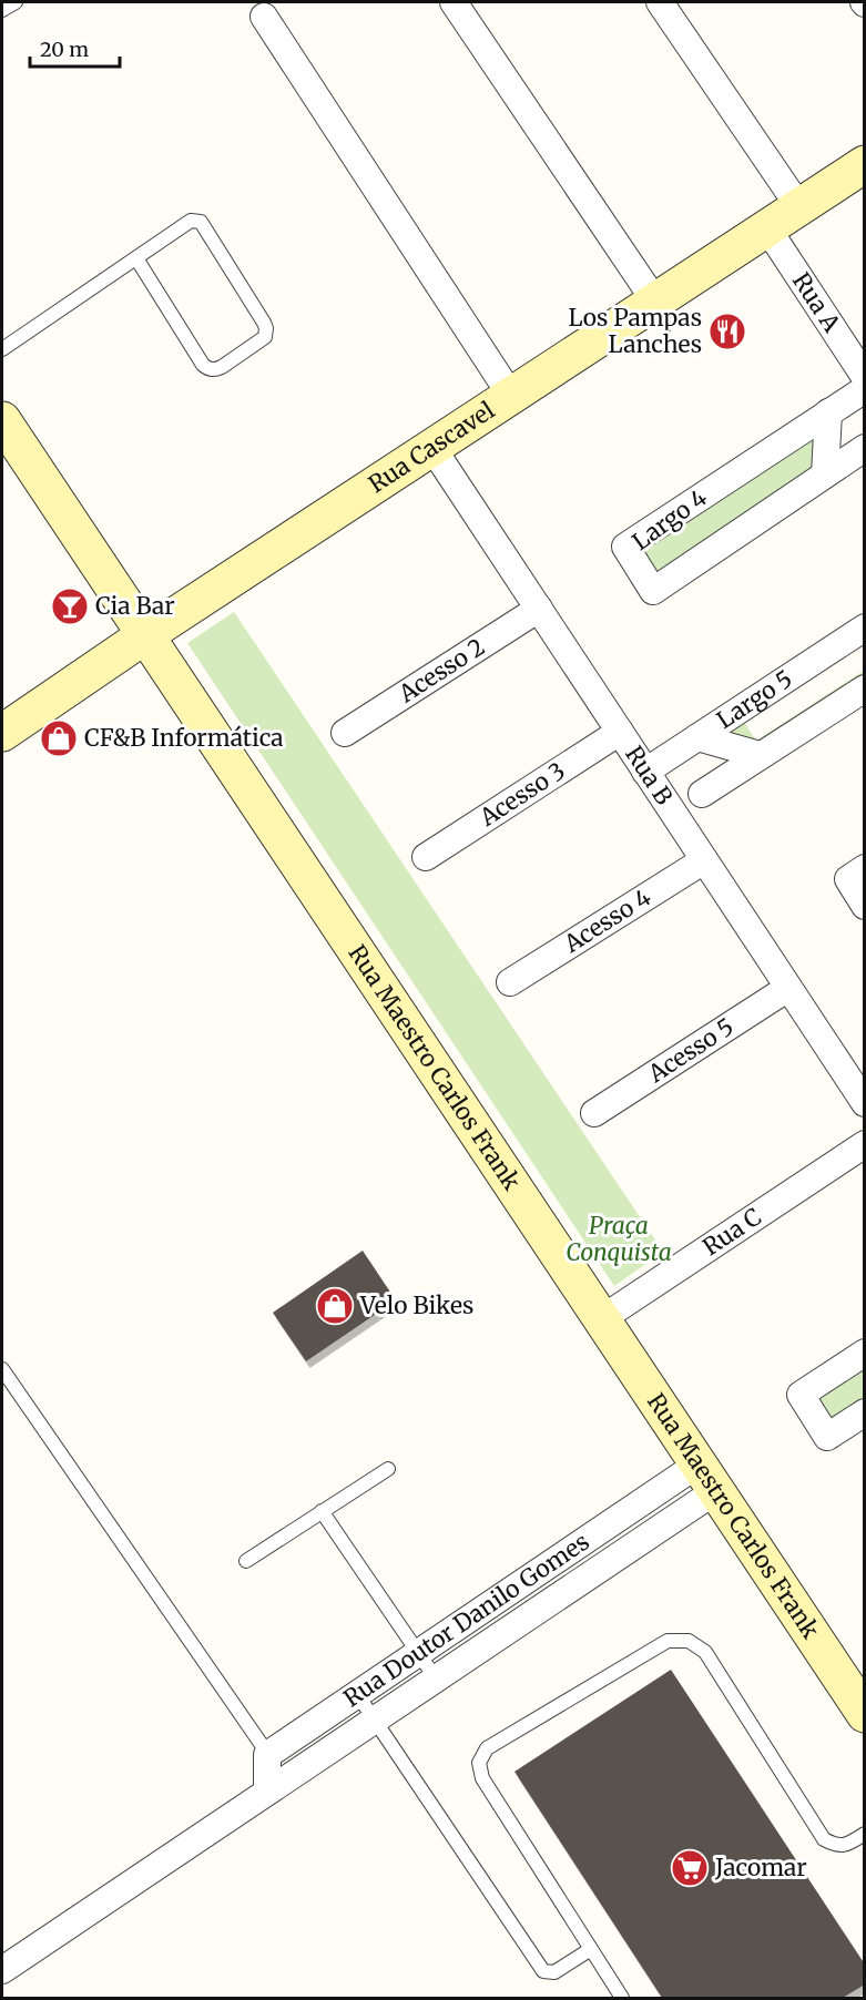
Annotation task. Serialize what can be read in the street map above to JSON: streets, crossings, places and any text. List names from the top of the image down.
{
  "streets": {
    "main road": ["Rua Cascavel", "Rua Maestro Carlos Frank"],
    "street": [
      "Rua A",
      "Largo 4",
      "Acesso 2",
      "Largo 5",
      "Rua B",
      "Acesso 3",
      "Acesso 4",
      "Acesso 5",
      "Rua C",
      "Rua Doutor Danilo Gomes"
    ]
  },
  "crossings": [
    ["Rua A", "Rua Cascavel"],
    ["Rua Cascavel", "Rua B"],
    ["Rua Cascavel", "Rua Maestro Carlos Frank"],
    ["Acesso 2", "Rua B"],
    ["Largo 5", "Rua B"],
    ["Rua B", "Acesso 3"],
    ["Rua B", "Acesso 4"],
    ["Rua B", "Acesso 5"],
    ["Rua Maestro Carlos Frank", "Rua C"],
    ["Rua Maestro Carlos Frank", "Rua Doutor Danilo Gomes"]
  ],
  "parks": ["Praça Conquista"],
  "places": {
    "restaurant": ["Los Pampas Lanches"],
    "bar": ["Cia Bar"],
    "shop": ["CF&B Informática", "Velo Bikes"],
    "supermarket": ["Jacomar"]
  },
  "scale_bar": "20 m"
}
